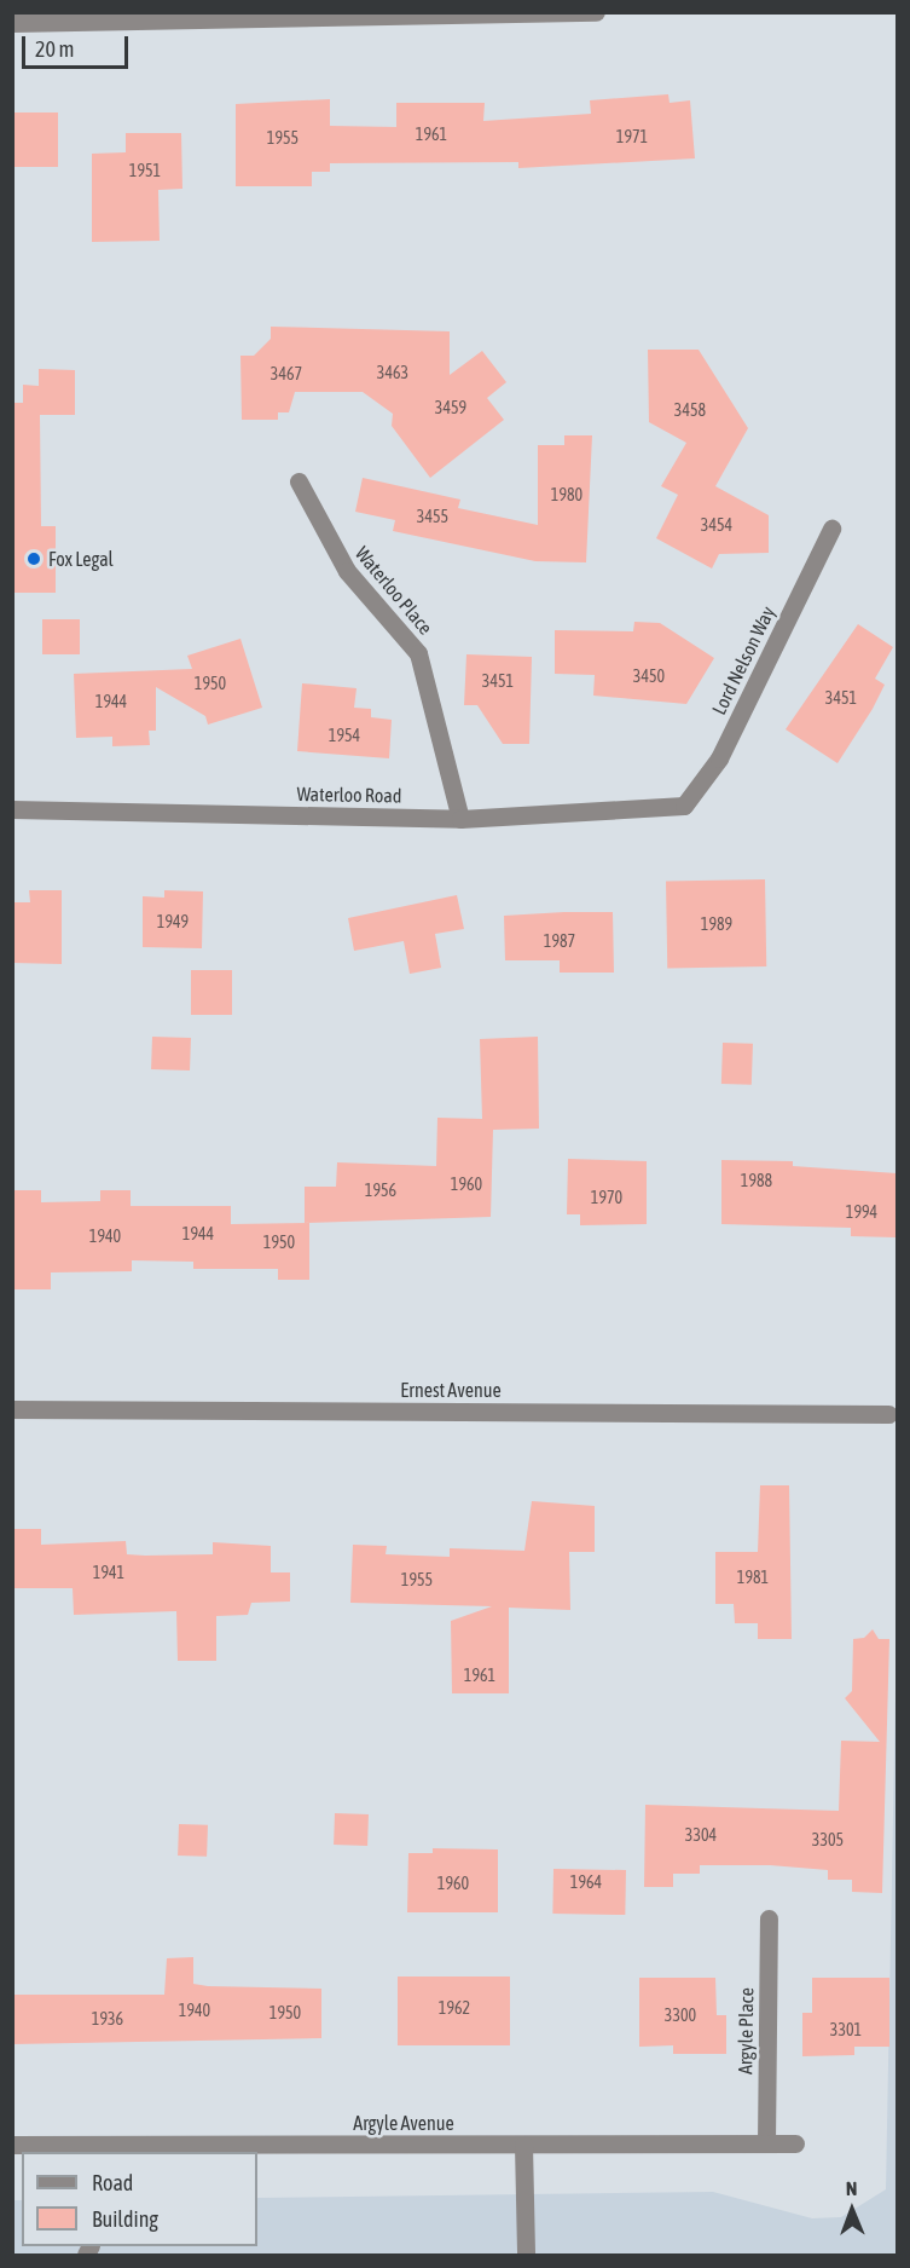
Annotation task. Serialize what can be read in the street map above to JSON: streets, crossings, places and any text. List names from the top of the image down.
{
  "streets": {
    "street": [
      "Waterloo Place",
      "Lord Nelson Way",
      "Waterloo Road",
      "Ernest Avenue",
      "Argyle Place",
      "Argyle Avenue"
    ]
  },
  "crossings": [
    ["Waterloo Place", "Waterloo Road"],
    ["Lord Nelson Way", "Waterloo Road"],
    ["Argyle Place", "Argyle Avenue"]
  ],
  "places": ["Fox Legal"],
  "house_numbers": [
    "1961",
    "1971",
    "1955",
    "1951",
    "3463",
    "3467",
    "3459",
    "3458",
    "1980",
    "3455",
    "3454",
    "3450",
    "3451",
    "1950",
    "3451",
    "1944",
    "1954",
    "1949",
    "1989",
    "1987",
    "1988",
    "1960",
    "1956",
    "1970",
    "1994",
    "1944",
    "1940",
    "1950",
    "1941",
    "1981",
    "1955",
    "1961",
    "3304",
    "3305",
    "1964",
    "1960",
    "1962",
    "1940",
    "1950",
    "3300",
    "1936",
    "3301"
  ],
  "legend": ["Road", "Building"],
  "scale_bar": "20 m",
  "north": "top"
}
